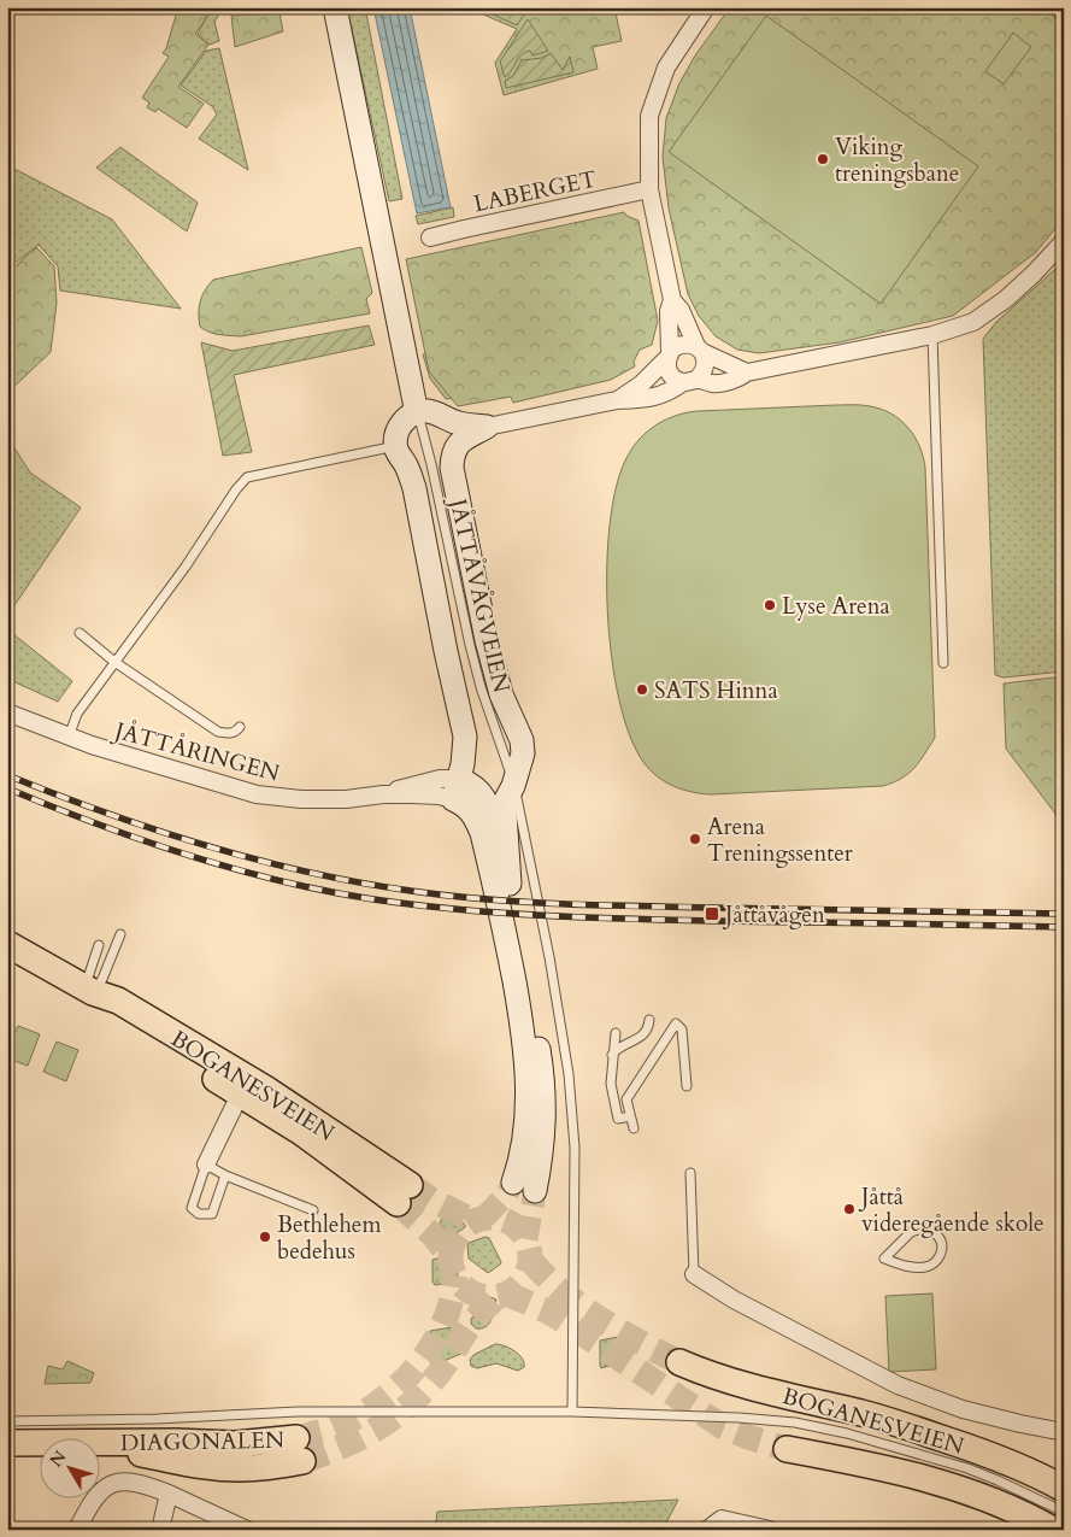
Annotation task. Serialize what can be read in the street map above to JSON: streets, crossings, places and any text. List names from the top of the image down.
{
  "streets": {
    "main road": ["BOGANESVEIEN", "DIAGONALEN"],
    "street": ["LABERGET", "JÅTTÅVÅGVEIEN", "JÅTTÅRINGEN"]
  },
  "crossings": [
    ["JÅTTÅVÅGVEIEN", "JÅTTÅRINGEN"]
  ],
  "places": {
    "other": [
      "Viking treningsbane",
      "Lyse Arena",
      "SATS Hinna",
      "Arena Treningssenter",
      "Jåttå videregående skole",
      "Bethlehem bedehus"
    ],
    "transit": ["Jåttåvågen"]
  },
  "north": "top left"
}
